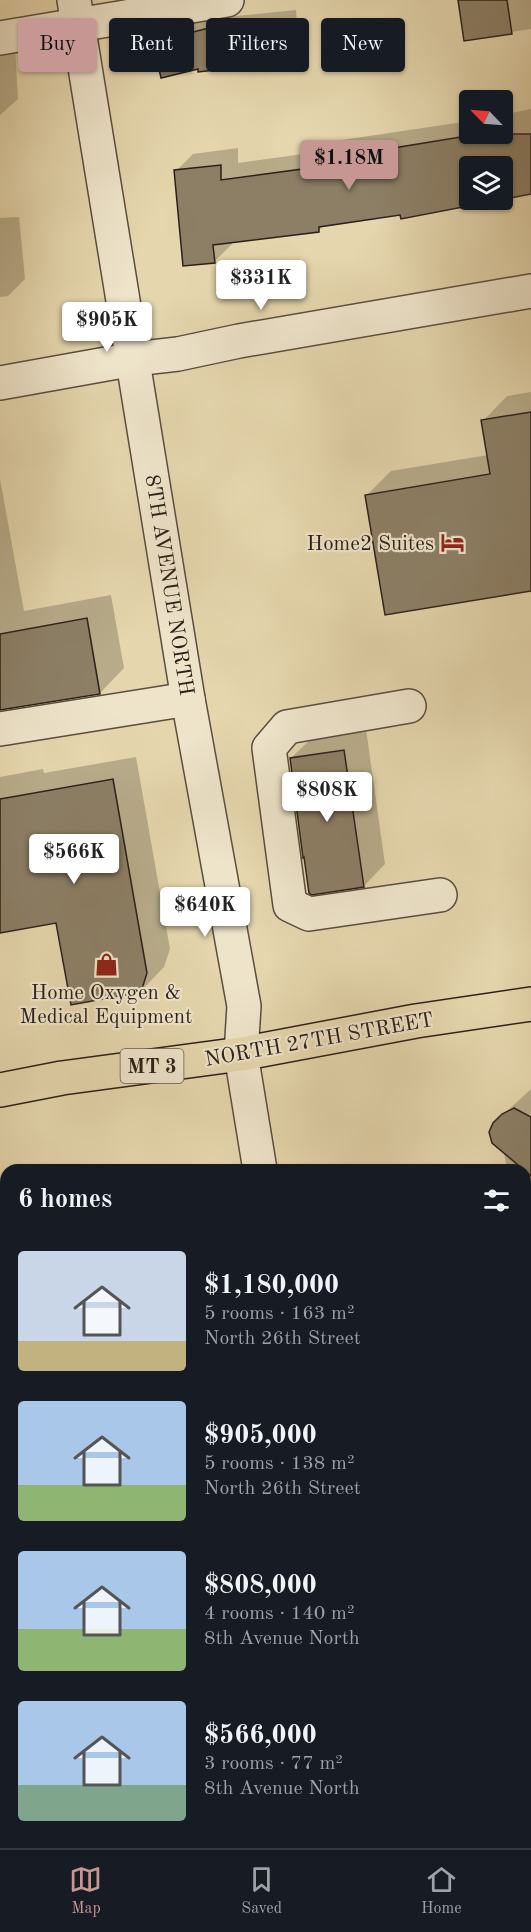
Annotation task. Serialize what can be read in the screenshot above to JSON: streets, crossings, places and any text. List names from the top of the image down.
{
  "streets": {
    "main road": ["NORTH 27TH STREET", "MT 3"],
    "street": ["8TH AVENUE NORTH"]
  },
  "crossings": [
    ["8TH AVENUE NORTH", "NORTH 27TH STREET"]
  ],
  "places": {
    "hotel": ["Home2 Suites"],
    "shop": ["Home Oxygen & Medical Equipment"]
  },
  "north": "top left",
  "page": {
    "chip": [
      "Buy",
      "Rent",
      "Filters",
      "New"
    ],
    "price": [
      "$1.18M",
      "$331K",
      "$905K",
      "$808K",
      "$566K",
      "$640K"
    ],
    "heading": "6 homes",
    "list": [
      {
        "name": "$1,180,000",
        "note": "5 rooms · 163 m² · North 26th Street"
      },
      {
        "name": "$905,000",
        "note": "5 rooms · 138 m² · North 26th Street"
      },
      {
        "name": "$808,000",
        "note": "4 rooms · 140 m² · 8th Avenue North"
      },
      {
        "name": "$566,000",
        "note": "3 rooms · 77 m² · 8th Avenue North"
      }
    ],
    "tabs": ["Map", "Saved", "Home"]
  }
}
